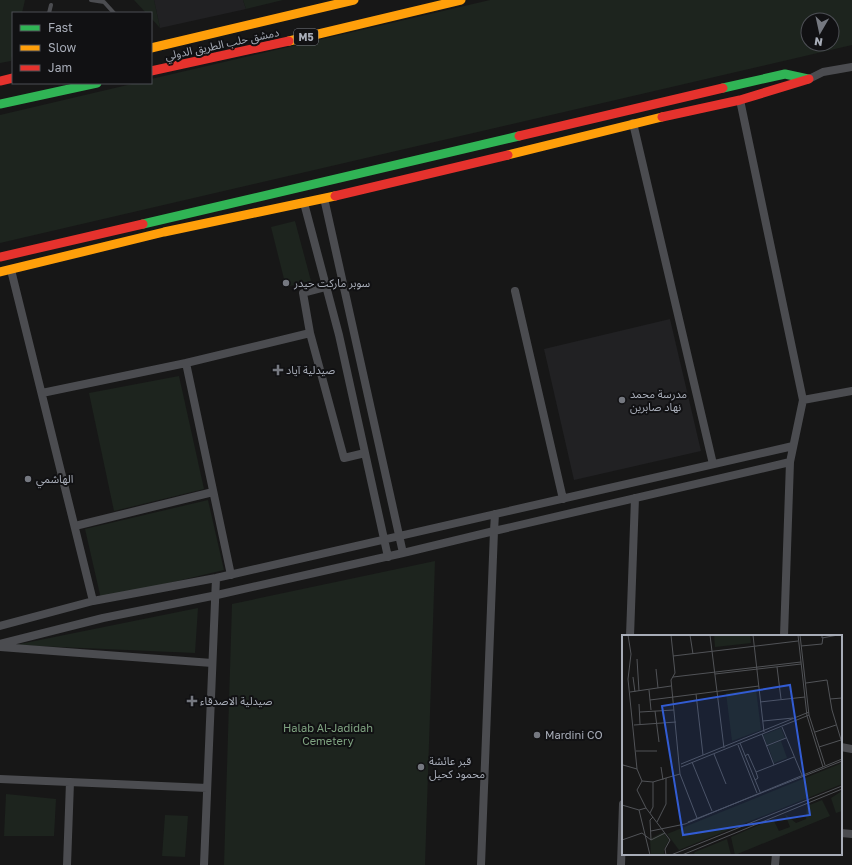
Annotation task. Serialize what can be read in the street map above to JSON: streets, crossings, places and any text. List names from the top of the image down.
{
  "streets": {
    "main road": ["M5", "دمشق حلب الطريق الدولي"]
  },
  "parks": ["Halab Al-Jadidah Cemetery"],
  "places": {
    "other": [
      "سوبر ماركت حيدر",
      "مدرسة محمد نهاد صابرين",
      "الهاشمي",
      "Mardini CO",
      "قبر عائشة محمود كحيل"
    ],
    "health": ["صيدلية آياد", "صيدلية الاصدقاء"]
  },
  "legend": ["Fast", "Slow", "Jam"],
  "north": "bottom"
}
